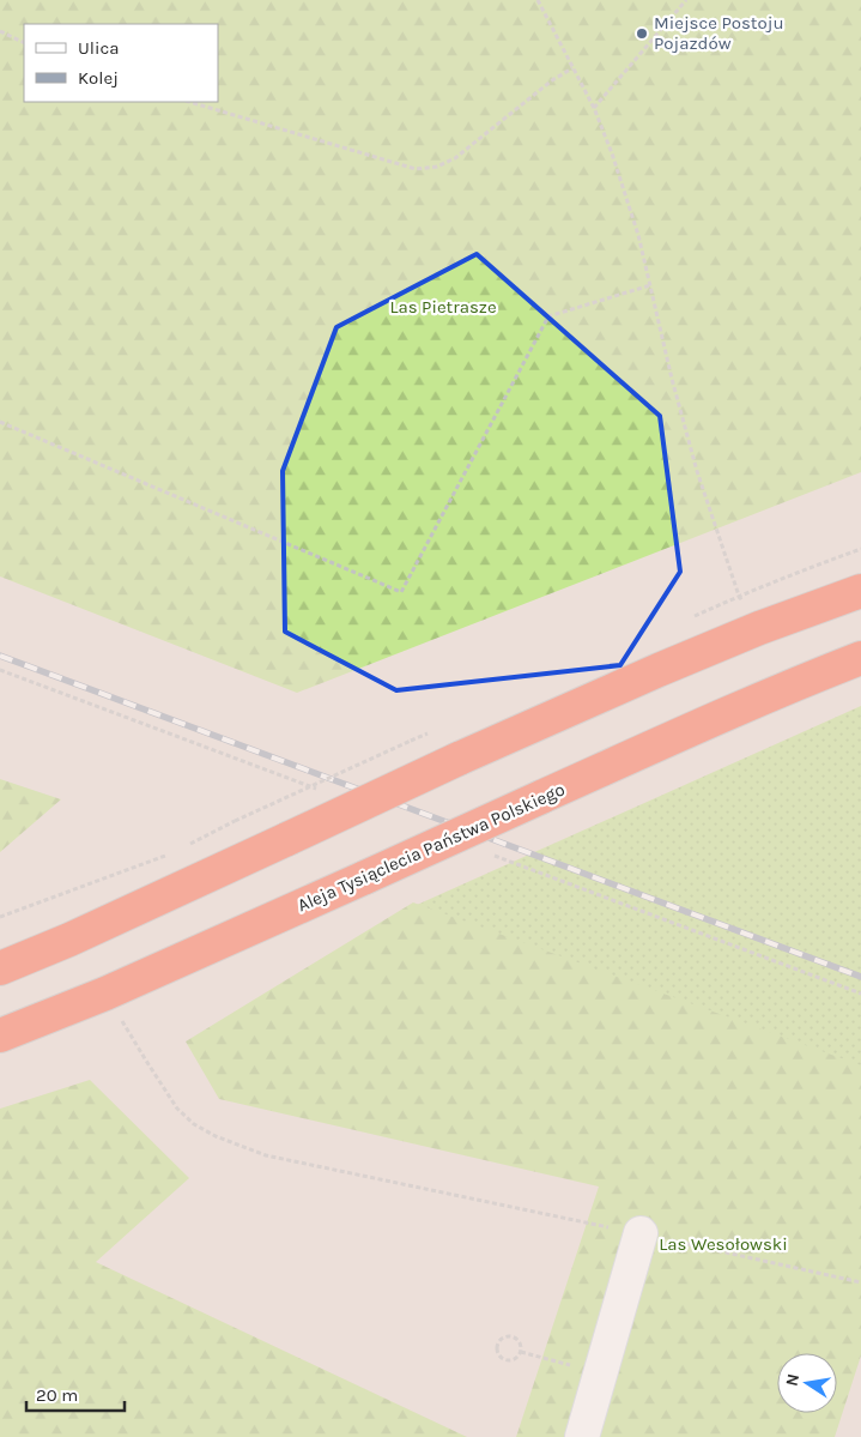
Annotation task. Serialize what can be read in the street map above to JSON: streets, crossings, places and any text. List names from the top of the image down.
{
  "streets": {
    "highway": ["Aleja Tysiąclecia Państwa Polskiego"]
  },
  "parks": ["Las Pietrasze", "Las Wesołowski"],
  "places": ["Miejsce Postoju Pojazdów"],
  "legend": ["Ulica", "Kolej"],
  "scale_bar": "20 m",
  "north": "left"
}
